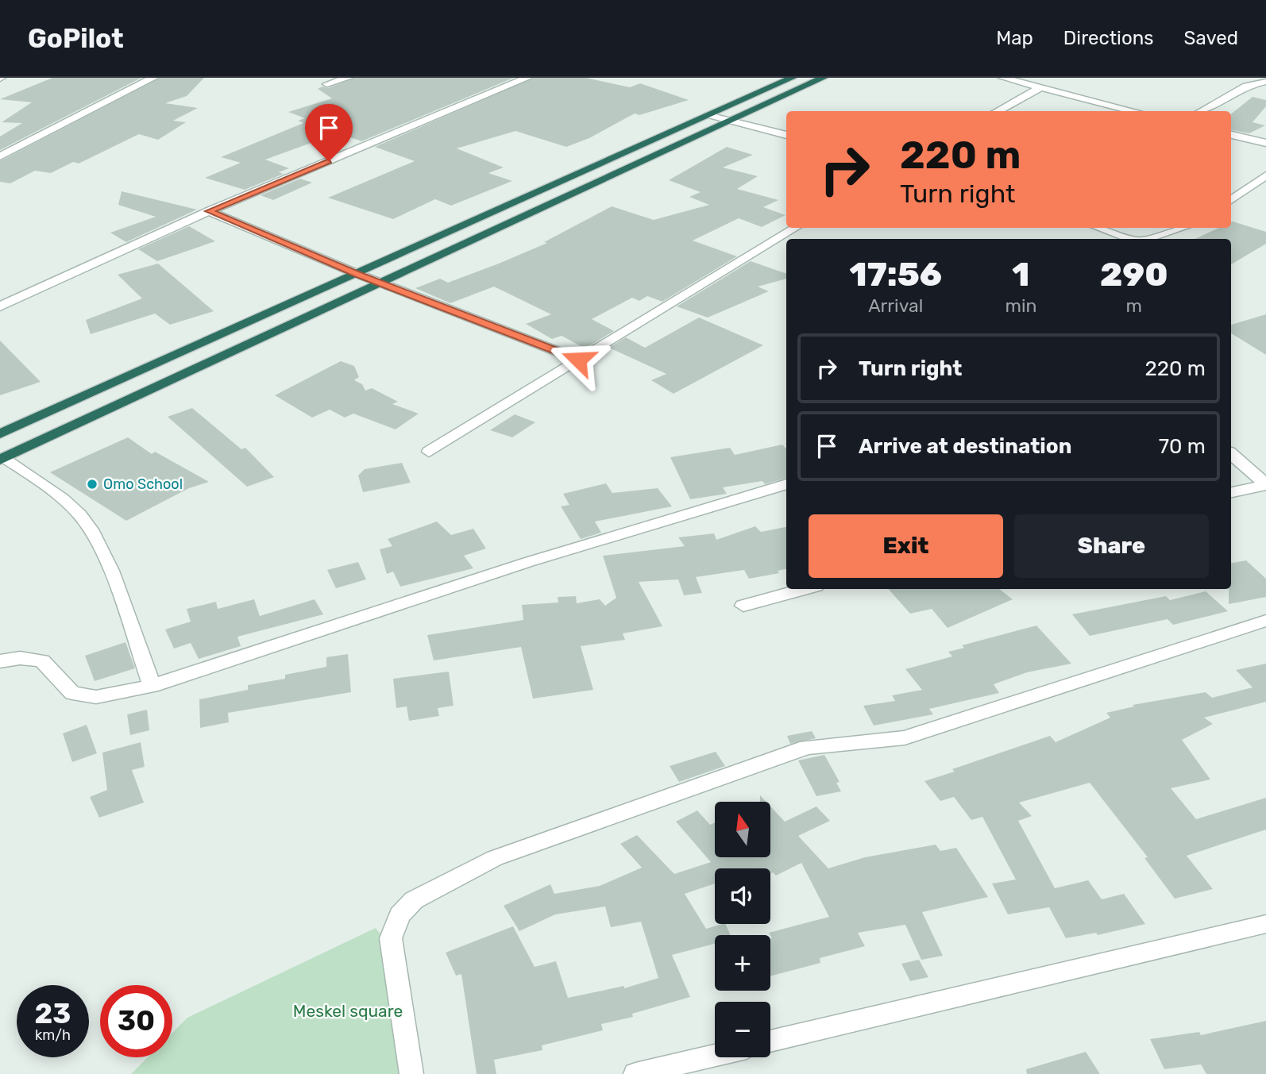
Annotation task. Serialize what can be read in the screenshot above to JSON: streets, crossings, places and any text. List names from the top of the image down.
{
  "parks": ["Meskel square"],
  "places": ["Omo School"],
  "north": "top",
  "page": {
    "header": "GoPilot",
    "nav": ["Map", "Directions", "Saved"],
    "turn": ["220 m", "Turn right"],
    "eta": [
      "17:56",
      "Arrival",
      "1",
      "min",
      "290",
      "m"
    ],
    "list": [
      {
        "name": "Turn right",
        "value": "220 m"
      },
      {
        "name": "Arrive at destination",
        "value": "70 m"
      }
    ],
    "buttons": ["Exit", "Share"],
    "map_buttons": ["+", "−"],
    "speed": "23 km/h",
    "limit": "30"
  }
}
